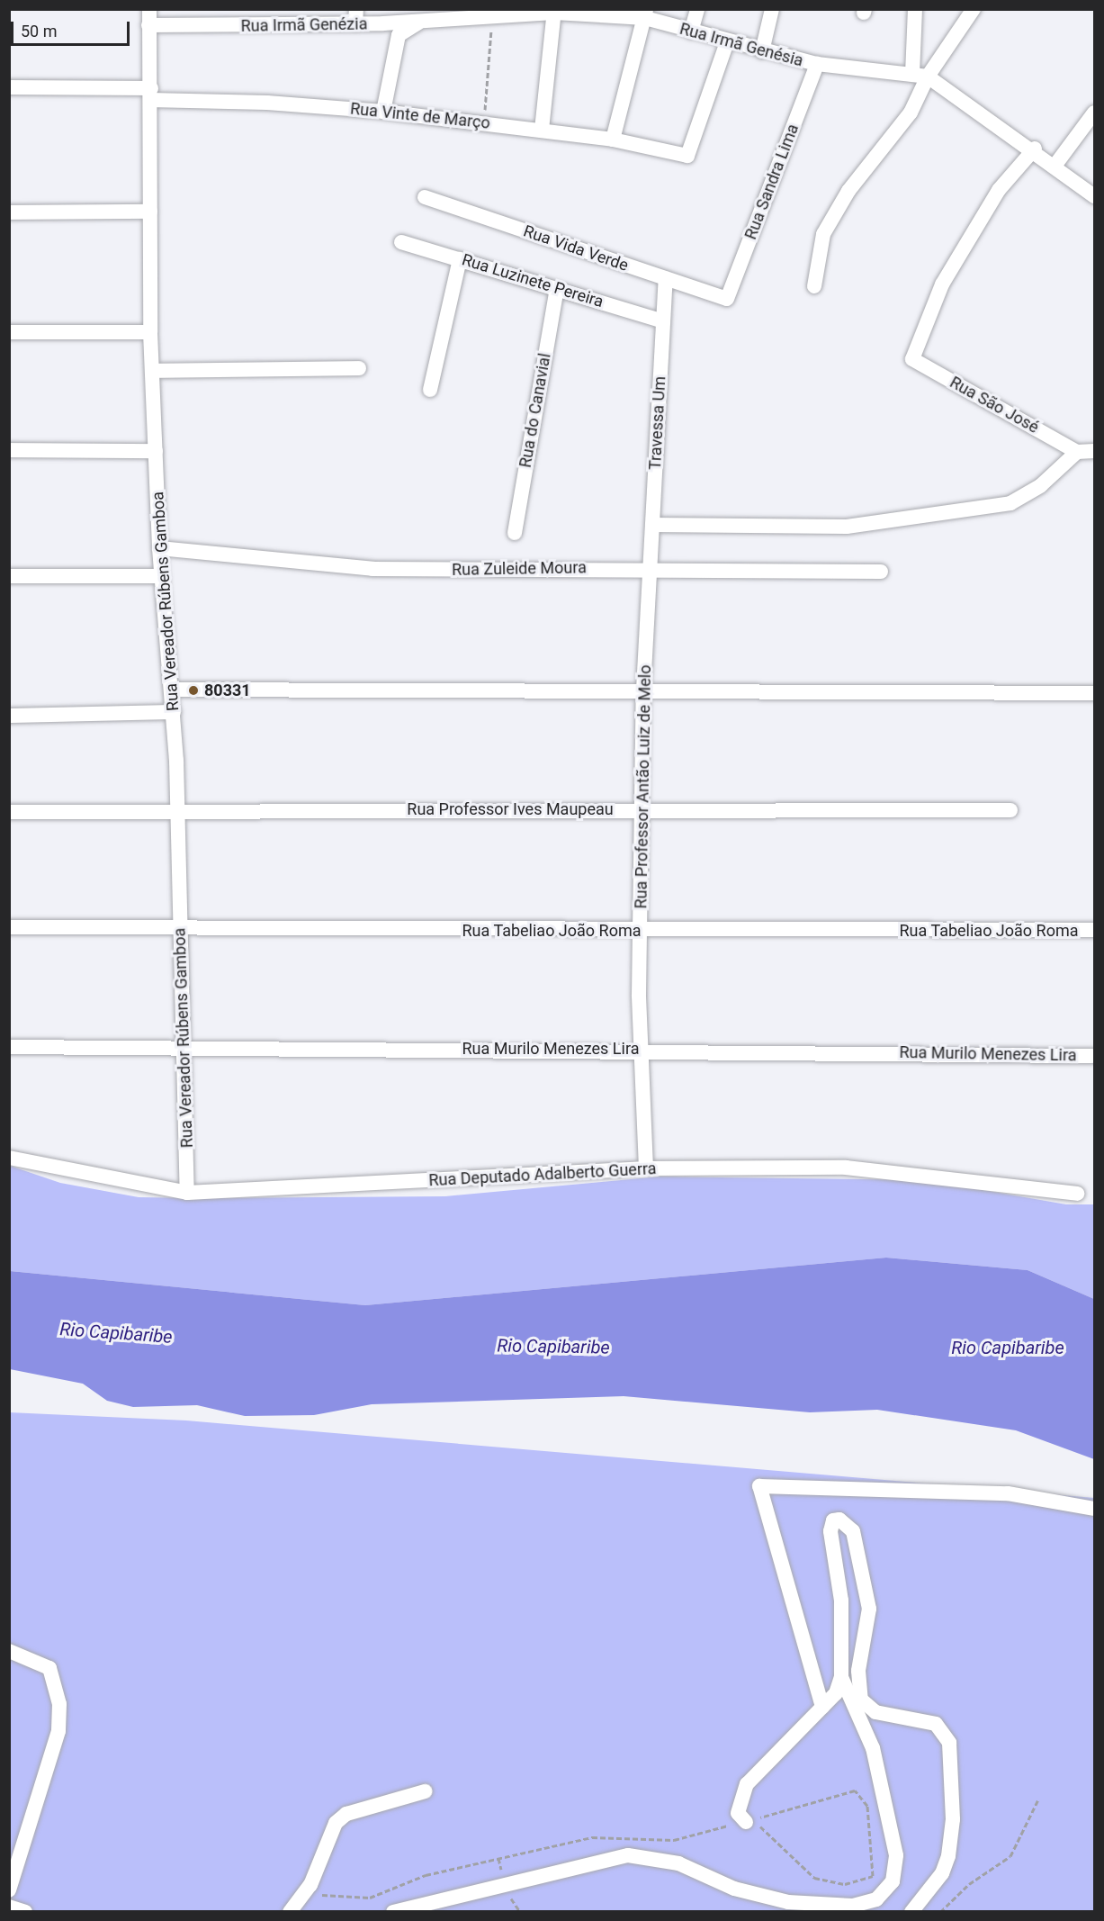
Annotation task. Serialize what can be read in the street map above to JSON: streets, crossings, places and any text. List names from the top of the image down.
{
  "streets": {
    "street": [
      "Rua Irmã Genézia",
      "Rua Irmã Genésia",
      "Rua Vinte de Março",
      "Rua Sandra Lima",
      "Rua Vida Verde",
      "Rua Luzinete Pereira",
      "Rua São José",
      "Rua do Canavial",
      "Travessa Um",
      "Rua Zuleide Moura",
      "Rua Vereador Rúbens Gamboa",
      "Rua Professor Antão Luiz de Melo",
      "Rua Professor Ives Maupeau",
      "Rua Tabeliao João Roma",
      "Rua Murilo Menezes Lira",
      "Rua Deputado Adalberto Guerra"
    ]
  },
  "crossings": [
    ["Rua Irmã Genézia", "Rua Irmã Genésia"],
    ["Rua Irmã Genézia", "Rua Vereador Rúbens Gamboa"],
    ["Rua Irmã Genésia", "Rua Vinte de Março"],
    ["Rua Irmã Genésia", "Rua Sandra Lima"],
    ["Rua Vinte de Março", "Rua Vereador Rúbens Gamboa"],
    ["Rua Sandra Lima", "Rua Vida Verde"],
    ["Rua Vida Verde", "Travessa Um"],
    ["Rua Luzinete Pereira", "Rua do Canavial"],
    ["Rua Luzinete Pereira", "Travessa Um"],
    ["Travessa Um", "Rua Zuleide Moura"],
    ["Travessa Um", "Rua Professor Antão Luiz de Melo"],
    ["Rua Zuleide Moura", "Rua Vereador Rúbens Gamboa"],
    ["Rua Zuleide Moura", "Rua Professor Antão Luiz de Melo"],
    ["Rua Vereador Rúbens Gamboa", "Rua Professor Ives Maupeau"],
    ["Rua Vereador Rúbens Gamboa", "Rua Tabeliao João Roma"],
    ["Rua Vereador Rúbens Gamboa", "Rua Murilo Menezes Lira"],
    ["Rua Vereador Rúbens Gamboa", "Rua Deputado Adalberto Guerra"],
    ["Rua Professor Antão Luiz de Melo", "Rua Professor Ives Maupeau"],
    ["Rua Professor Antão Luiz de Melo", "Rua Tabeliao João Roma"],
    ["Rua Professor Antão Luiz de Melo", "Rua Murilo Menezes Lira"],
    ["Rua Professor Antão Luiz de Melo", "Rua Deputado Adalberto Guerra"]
  ],
  "water": ["Rio Capibaribe"],
  "places": ["80331"],
  "scale_bar": "50 m"
}
